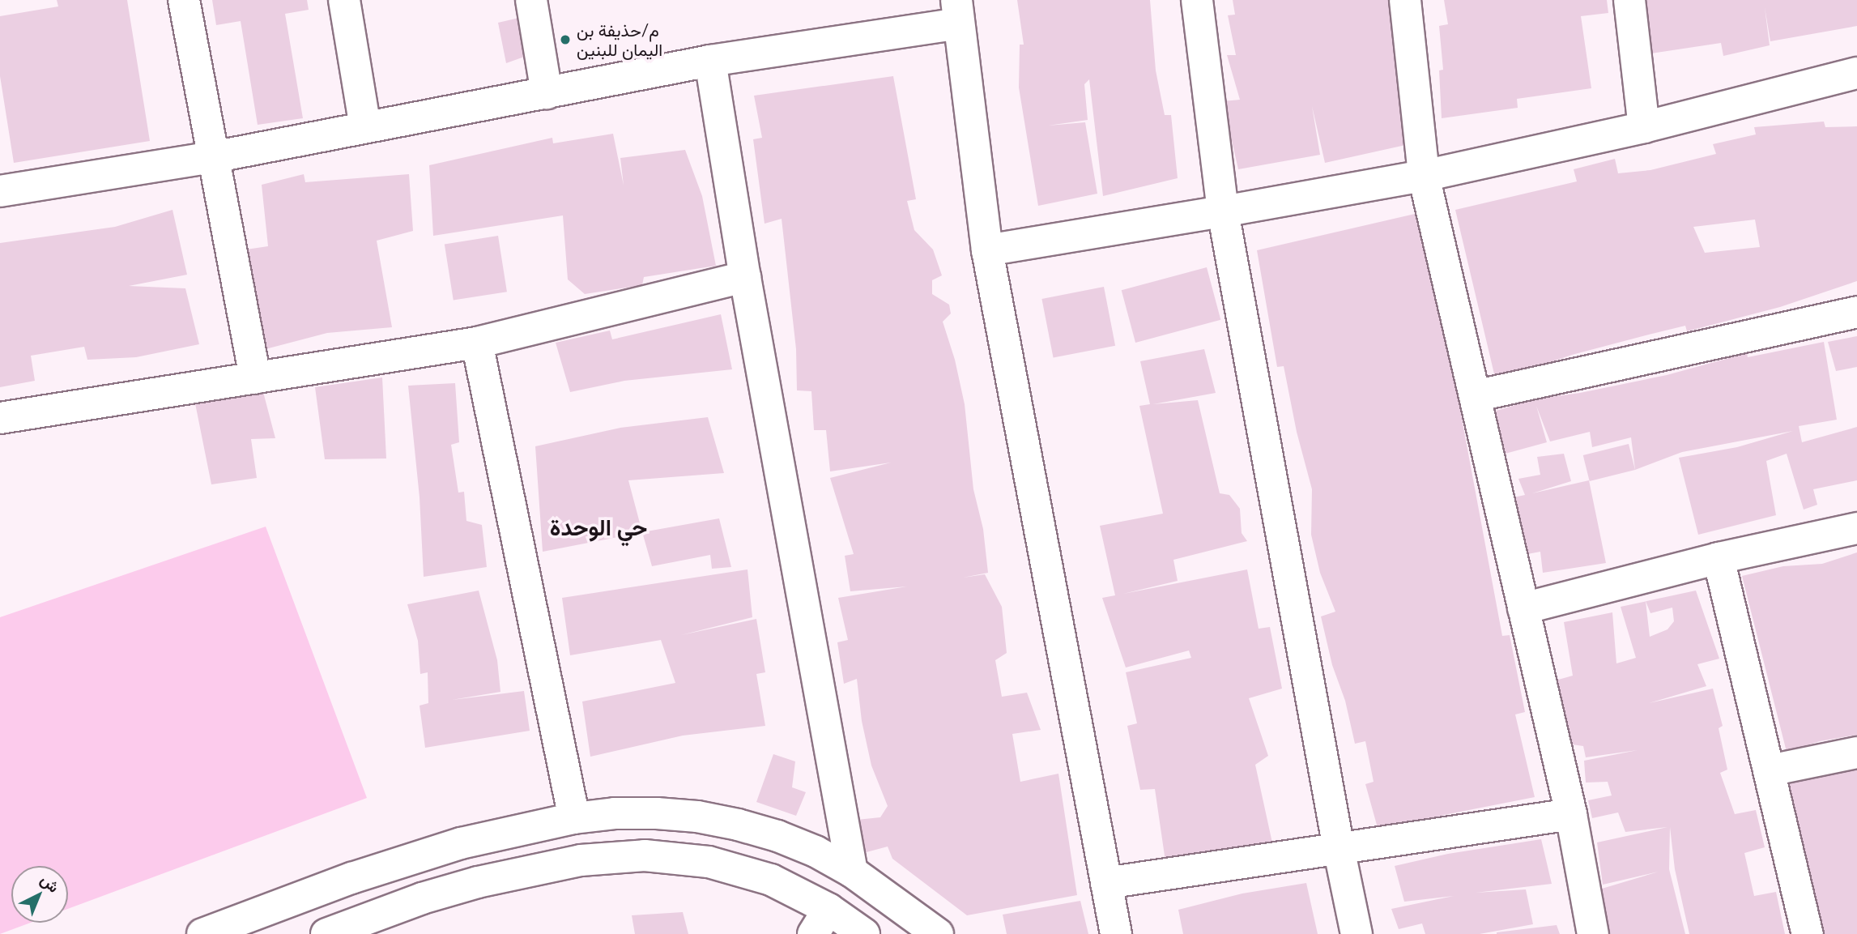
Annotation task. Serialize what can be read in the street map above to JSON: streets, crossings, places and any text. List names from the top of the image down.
{
  "districts": ["حي الوحدة"],
  "places": ["م/حذيفة بن اليمان للبنين"],
  "north": "top right"
}
